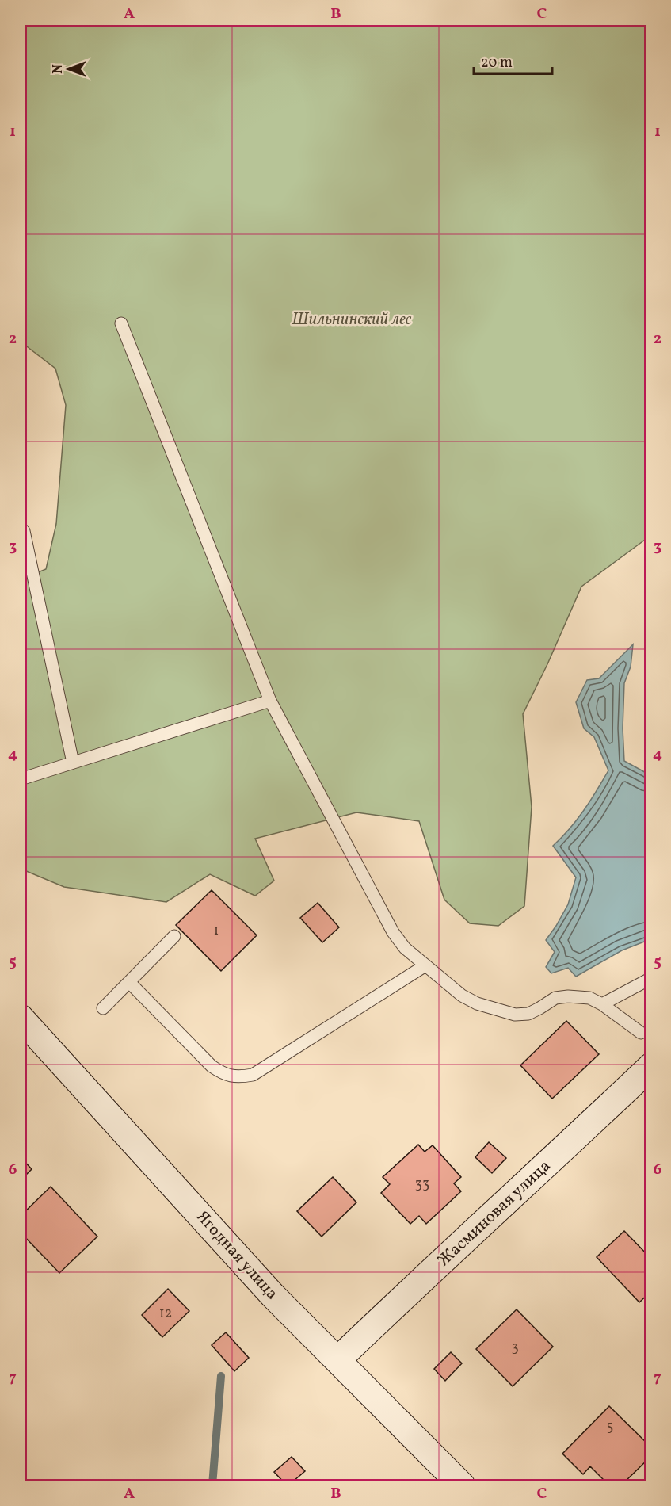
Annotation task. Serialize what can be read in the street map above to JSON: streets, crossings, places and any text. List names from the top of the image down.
{
  "streets": {
    "street": ["Жасминовая улица", "Ягодная улица"]
  },
  "crossings": [
    ["Жасминовая улица", "Ягодная улица"]
  ],
  "parks": ["Шильнинский лес"],
  "house_numbers": [
    "1",
    "33",
    "12",
    "3",
    "5"
  ],
  "scale_bar": "20 m",
  "north": "left",
  "grid": {
    "columns": ["A", "B", "C"],
    "rows": [
      "1",
      "2",
      "3",
      "4",
      "5",
      "6",
      "7"
    ]
  }
}
